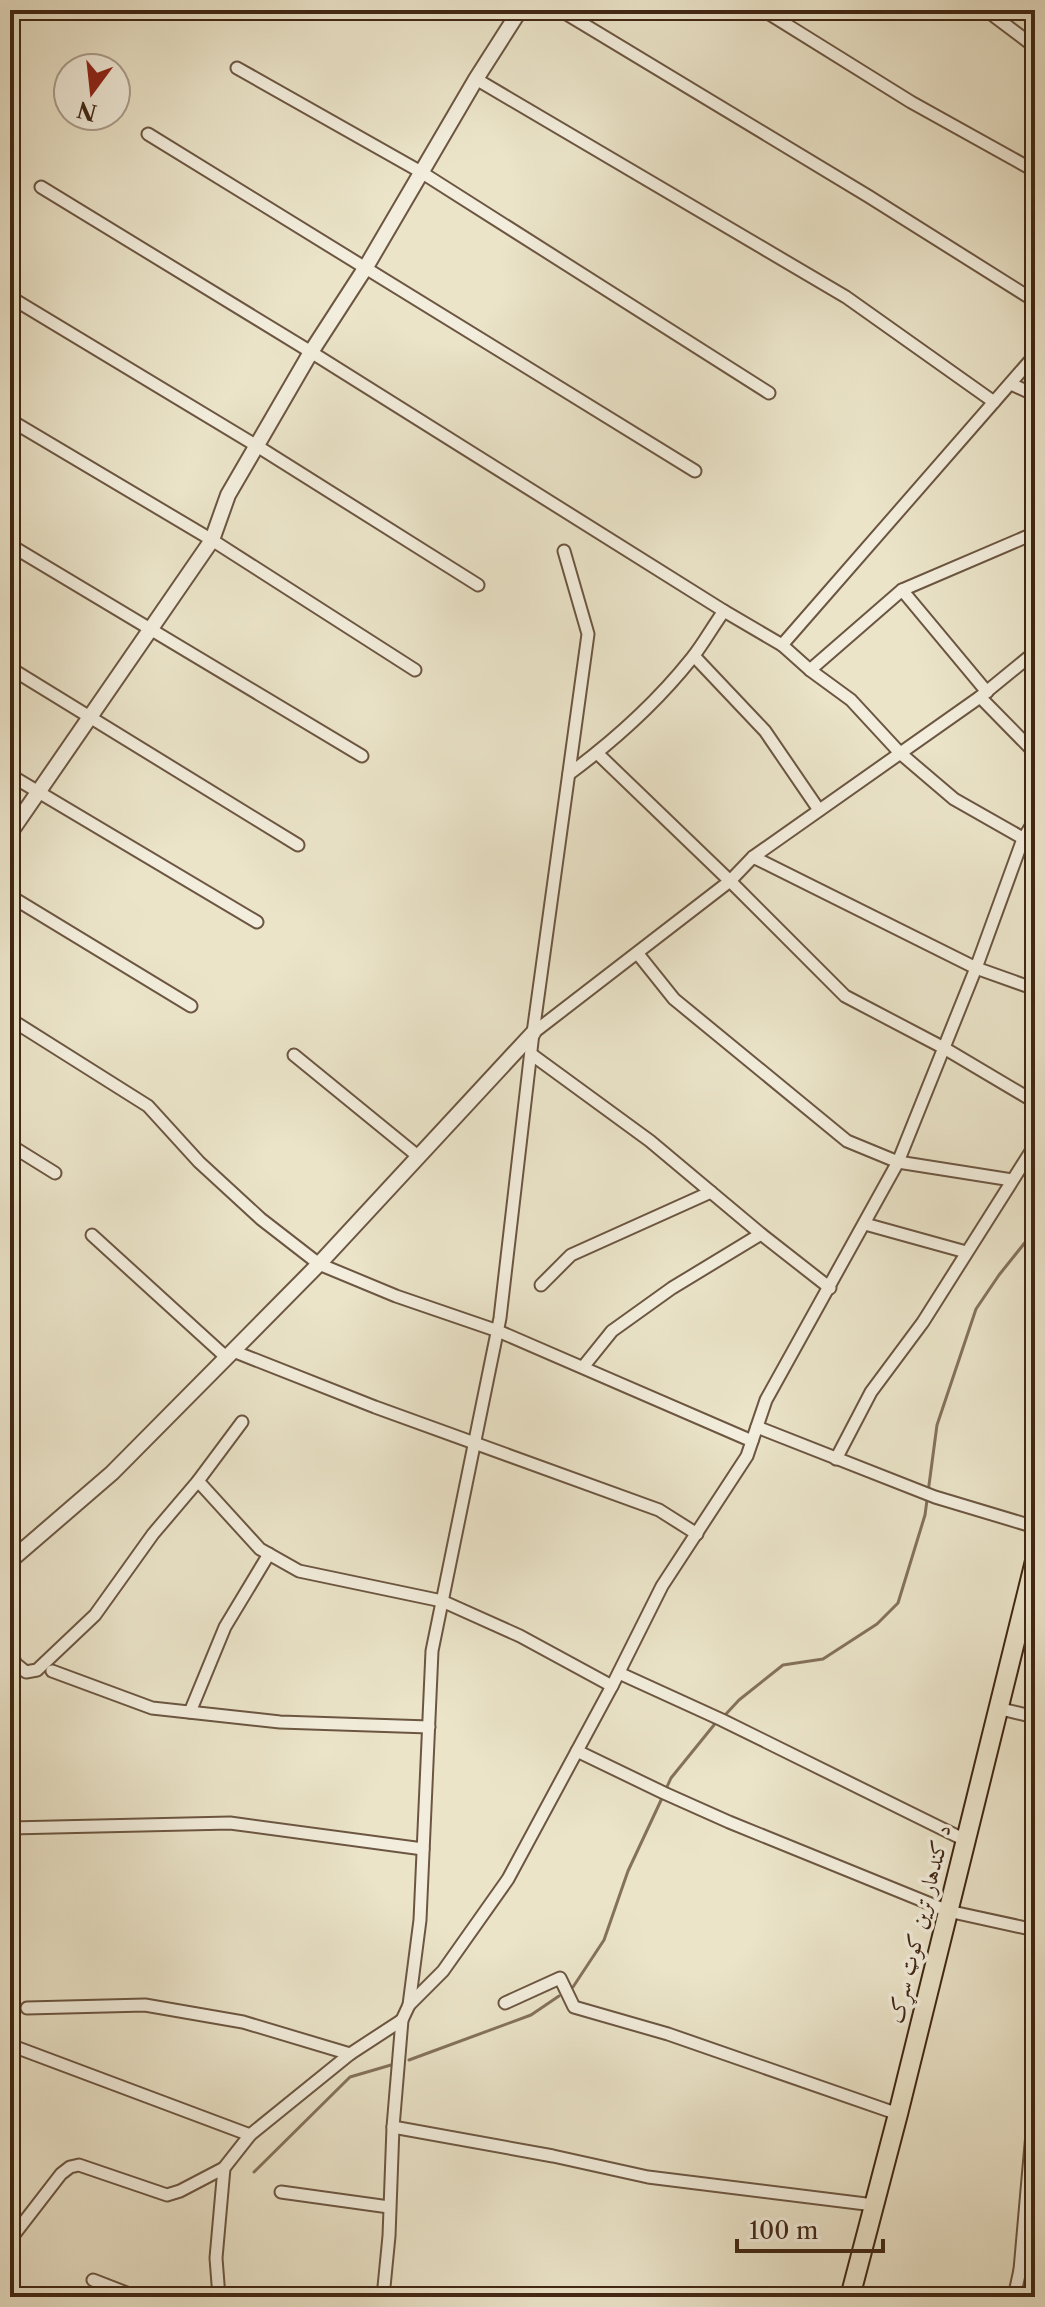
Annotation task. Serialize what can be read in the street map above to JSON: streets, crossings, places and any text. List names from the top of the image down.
{
  "streets": {
    "main road": ["د کندهار ترين کوټ سړک"]
  },
  "scale_bar": "100 m",
  "north": "bottom"
}
